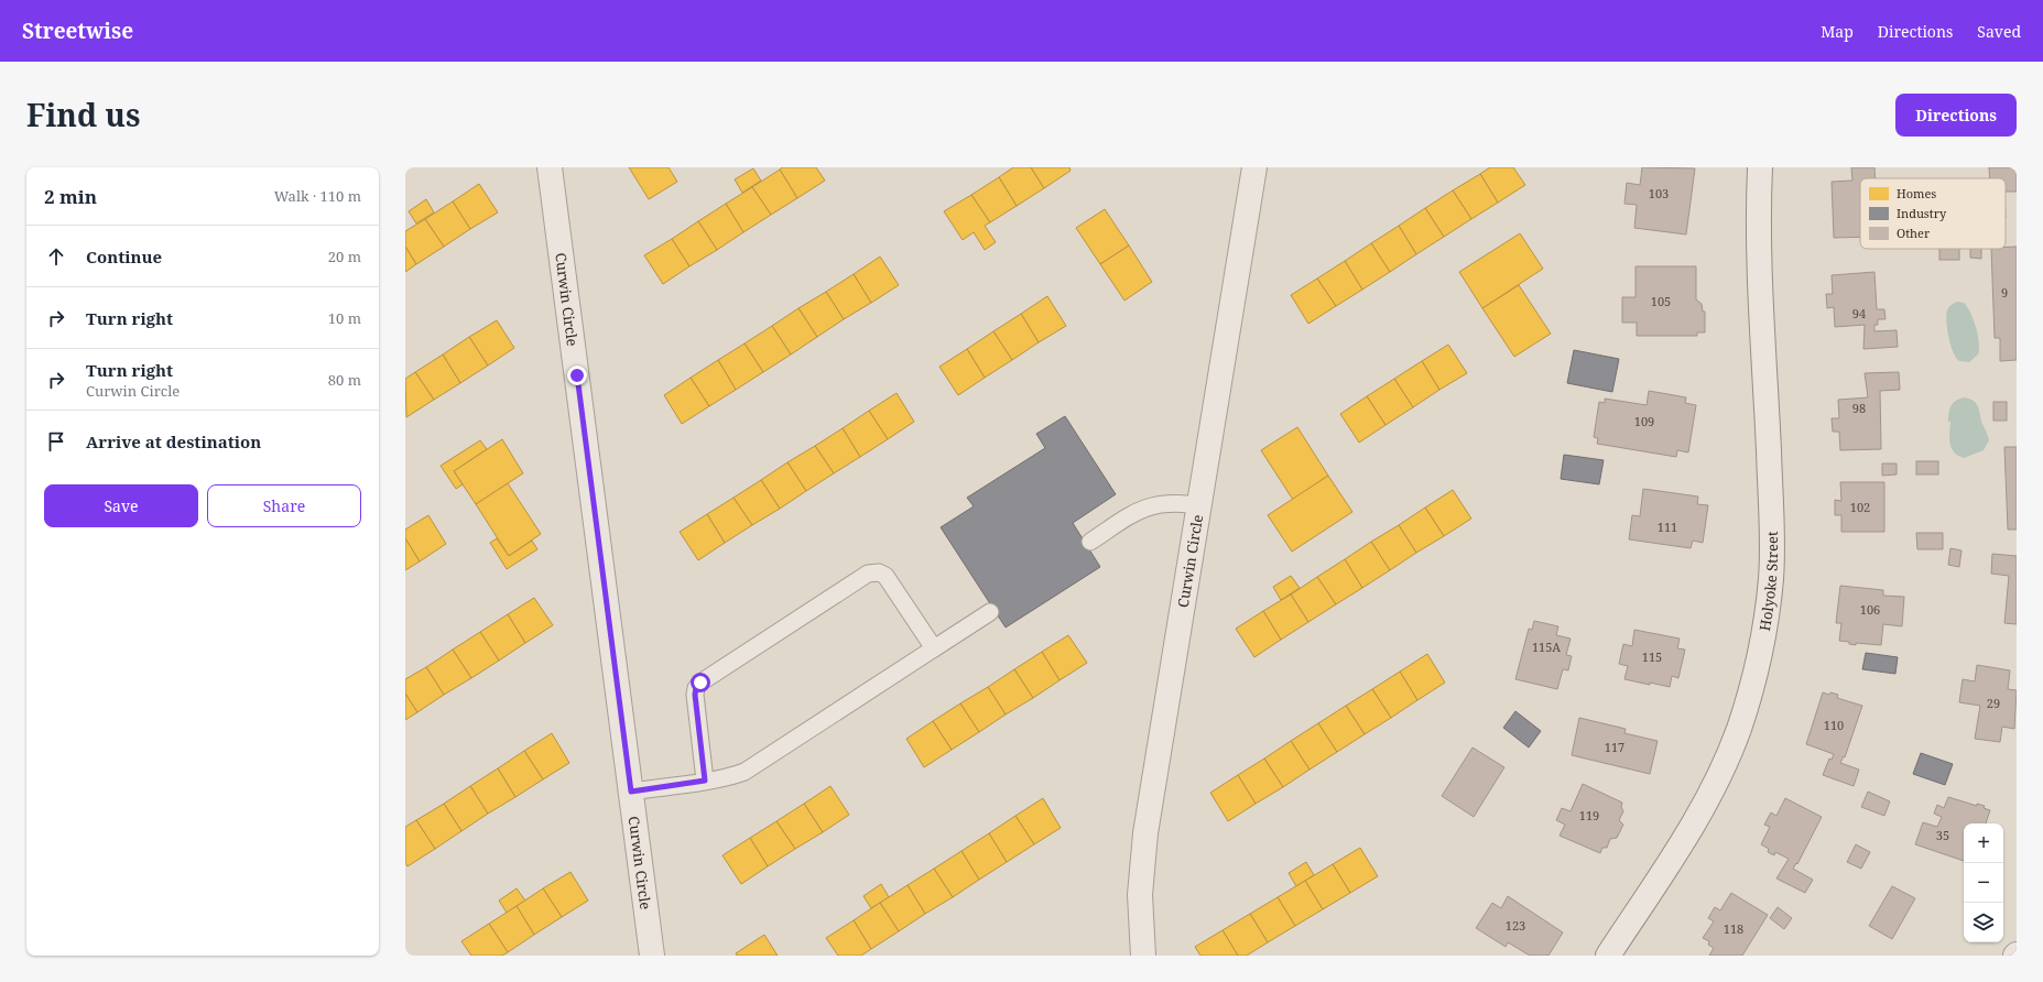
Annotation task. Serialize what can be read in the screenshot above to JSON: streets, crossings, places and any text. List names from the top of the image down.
{
  "streets": {
    "street": ["Curwin Circle", "Holyoke Street"]
  },
  "house_numbers": [
    "103",
    "9",
    "105",
    "94",
    "98",
    "109",
    "102",
    "111",
    "106",
    "115A",
    "115",
    "29",
    "110",
    "117",
    "119",
    "35",
    "123",
    "118"
  ],
  "legend": ["Homes", "Industry", "Other"],
  "page": {
    "header": "Streetwise",
    "nav": ["Map", "Directions", "Saved"],
    "title": "Find us",
    "buttons": [
      "Directions",
      ["Save", "Share"]
    ],
    "heading": ["2 min", "Walk · 110 m"],
    "list": [
      ["Continue", "20 m"],
      ["Turn right", "10 m"],
      ["Turn right", "Curwin Circle", "80 m"],
      "Arrive at destination"
    ],
    "map_buttons": ["+", "−"]
  }
}
